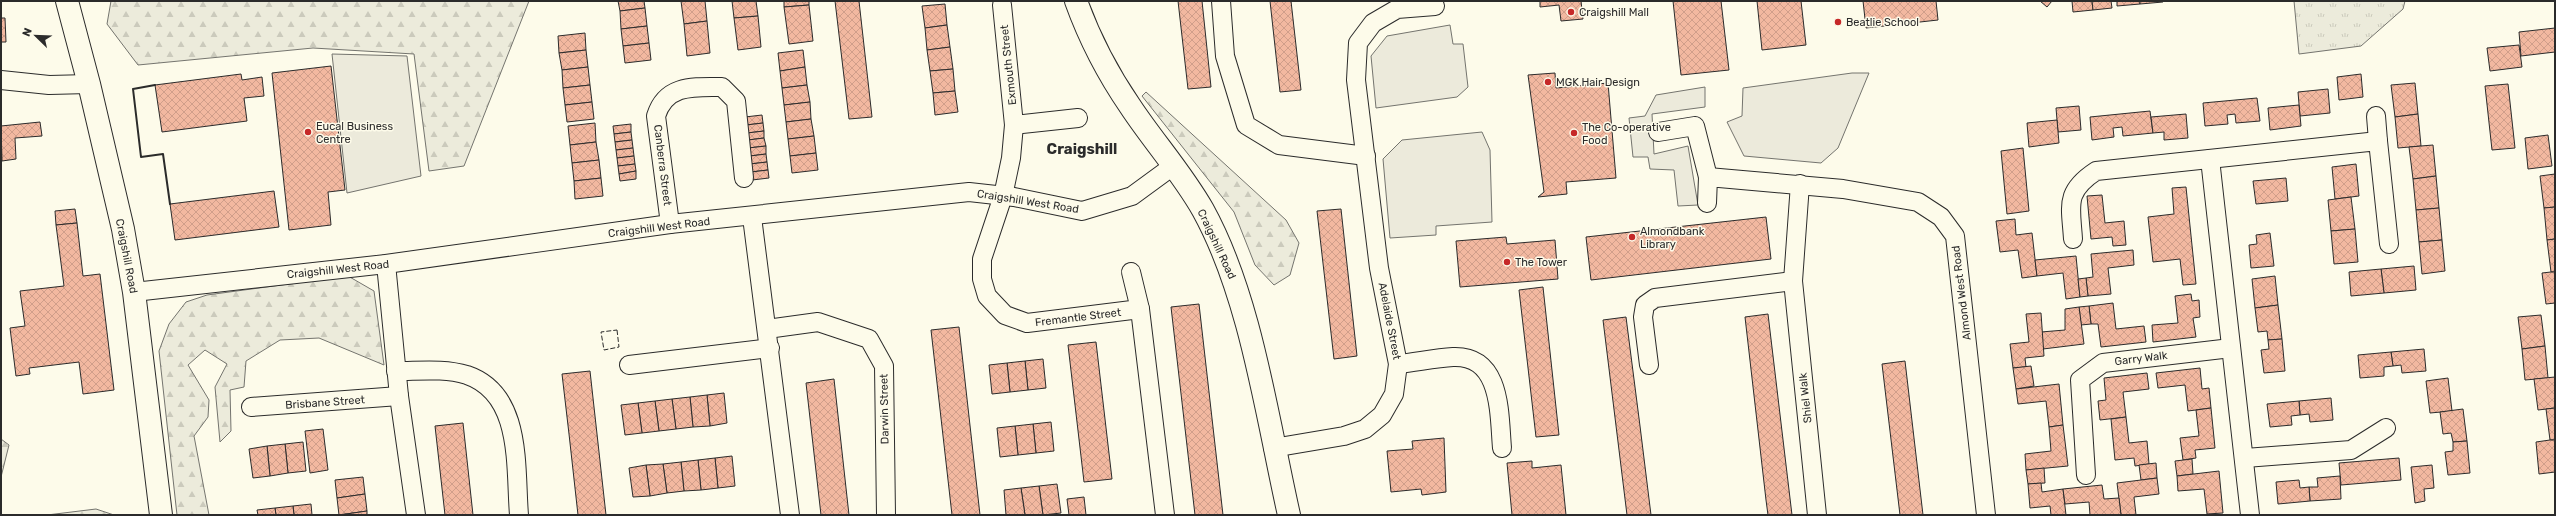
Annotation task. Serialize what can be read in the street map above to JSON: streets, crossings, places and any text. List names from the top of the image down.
{
  "streets": {
    "street": [
      "Exmouth Street",
      "Canberra Street",
      "Craigshill West Road",
      "Craigshill Road",
      "Almond West Road",
      "Fremantle Street",
      "Adelaide Street",
      "Garry Walk",
      "Shiel Walk",
      "Brisbane Street",
      "Darwin Street"
    ]
  },
  "crossings": [
    ["Exmouth Street", "Craigshill West Road"],
    ["Exmouth Street", "Fremantle Street"],
    ["Canberra Street", "Craigshill West Road"],
    ["Craigshill West Road", "Craigshill Road"],
    ["Craigshill West Road", "Fremantle Street"],
    ["Craigshill Road", "Adelaide Street"],
    ["Almond West Road", "Shiel Walk"]
  ],
  "districts": ["Craigshill"],
  "places": [
    "Craigshill Mall",
    "Beatlie School",
    "MGK Hair Design",
    "Eucal Business Centre",
    "The Co-operative Food",
    "Almondbank Library",
    "The Tower"
  ],
  "north": "top left"
}
